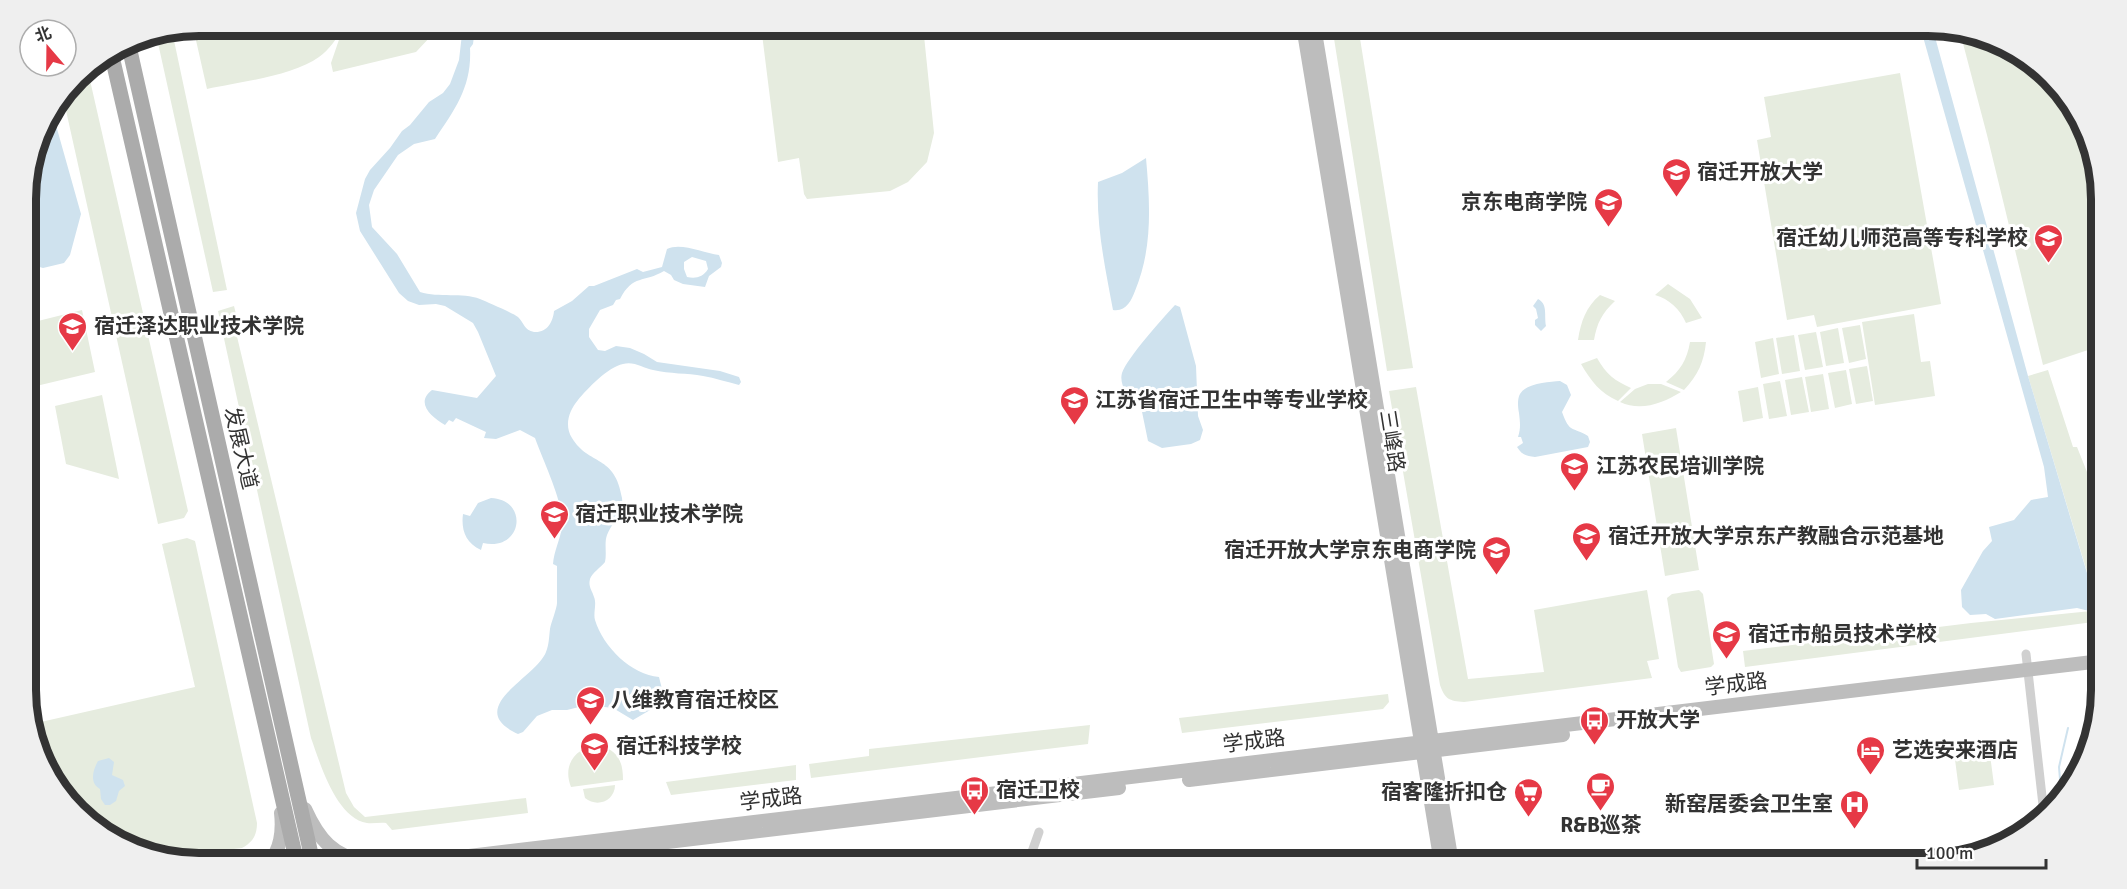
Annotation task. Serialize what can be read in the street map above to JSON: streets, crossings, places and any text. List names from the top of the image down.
{
  "streets": {
    "main road": ["三峰路", "发展大道", "学成路"]
  },
  "crossings": [
    ["三峰路", "学成路"]
  ],
  "places": {
    "school or university": [
      "宿迁开放大学",
      "京东电商学院",
      "宿迁幼儿师范高等专科学校",
      "宿迁泽达职业技术学院",
      "江苏省宿迁卫生中等专业学校",
      "江苏农民培训学院",
      "宿迁职业技术学院",
      "宿迁开放大学京东产教融合示范基地",
      "宿迁开放大学京东电商学院",
      "宿迁市船员技术学校",
      "八维教育宿迁校区",
      "宿迁科技学校"
    ],
    "bus stop": ["开放大学", "宿迁卫校"],
    "hotel": ["艺选安来酒店"],
    "cafe": ["R&B巡茶"],
    "supermarket": ["宿客隆折扣仓"],
    "hospital": ["新窑居委会卫生室"]
  },
  "scale_bar": "100 m",
  "north": "top"
}
